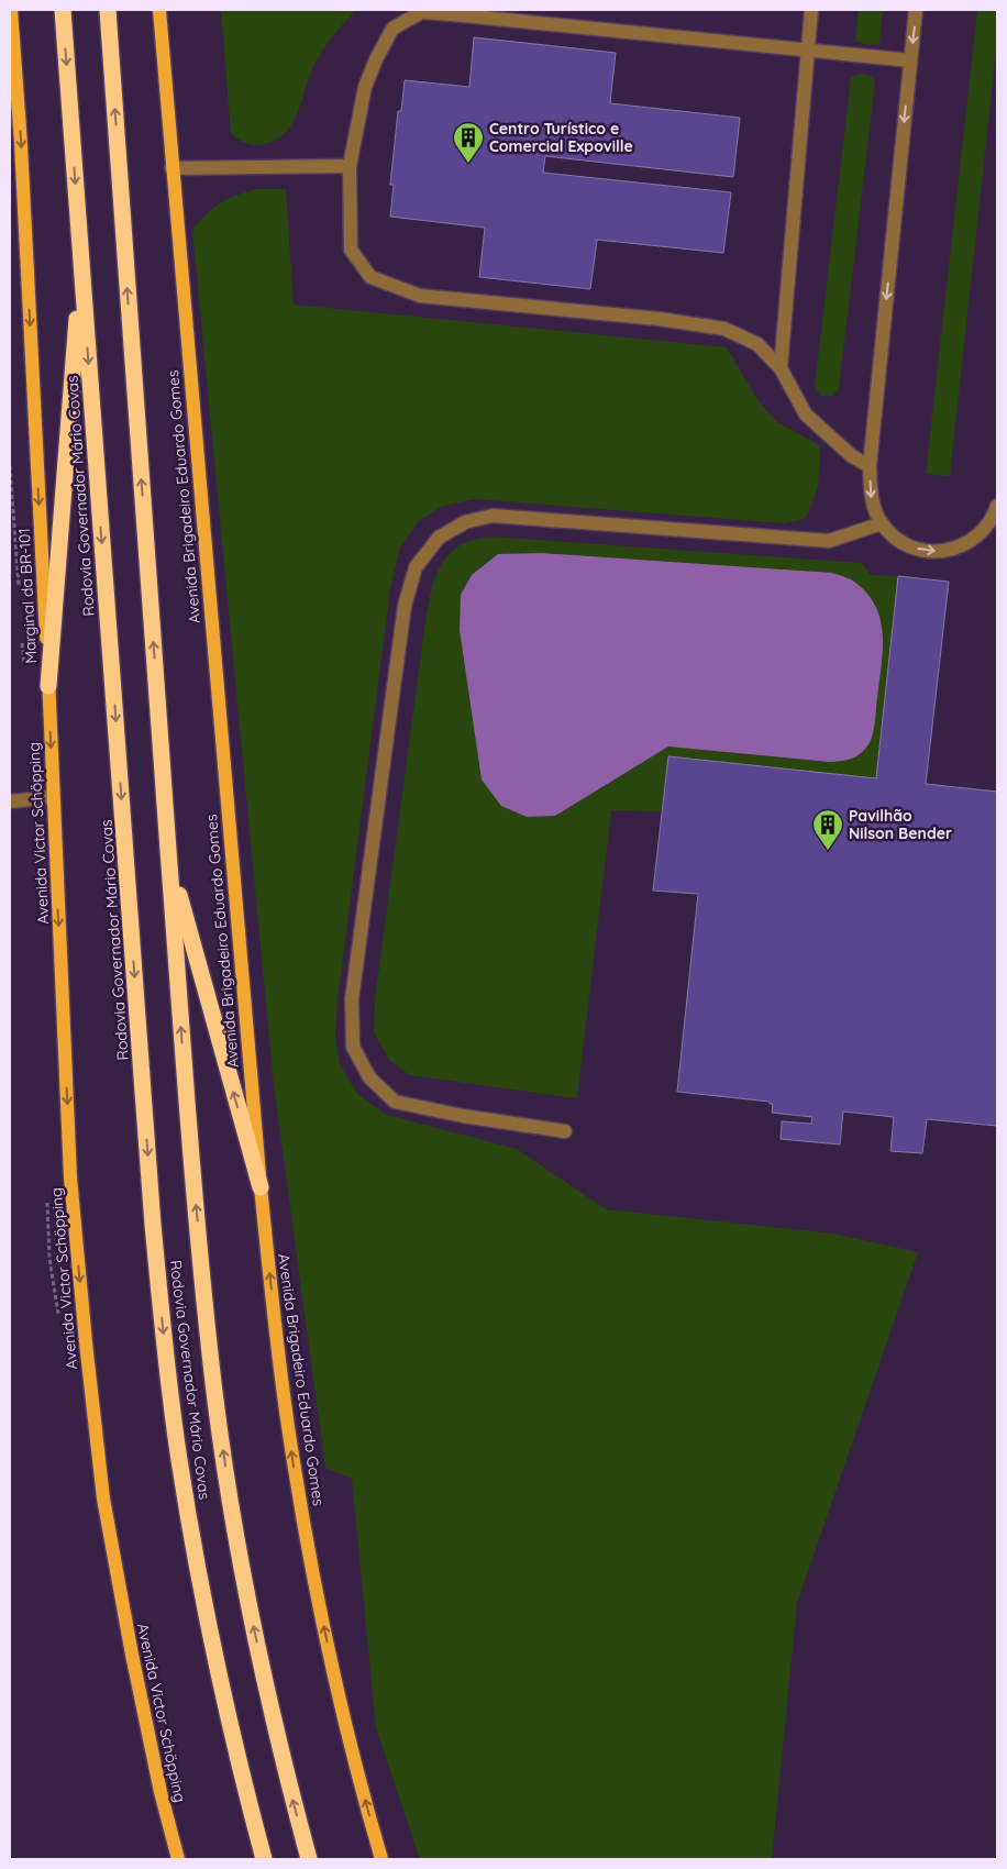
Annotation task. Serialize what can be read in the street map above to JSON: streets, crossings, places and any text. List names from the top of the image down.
{
  "streets": {
    "highway": ["Rodovia Governador Mário Covas"],
    "main road": ["Avenida Brigadeiro Eduardo Gomes", "Marginal da BR-101", "Avenida Victor Schöpping"]
  },
  "crossings": [
    ["Marginal da BR-101", "Avenida Victor Schöpping"]
  ],
  "one_way": ["Avenida Brigadeiro Eduardo Gomes", "Marginal da BR-101", "Avenida Victor Schöpping"],
  "places": {
    "building": ["Centro Turístico e Comercial Expoville", "Pavilhão Nilson Bender"]
  }
}
